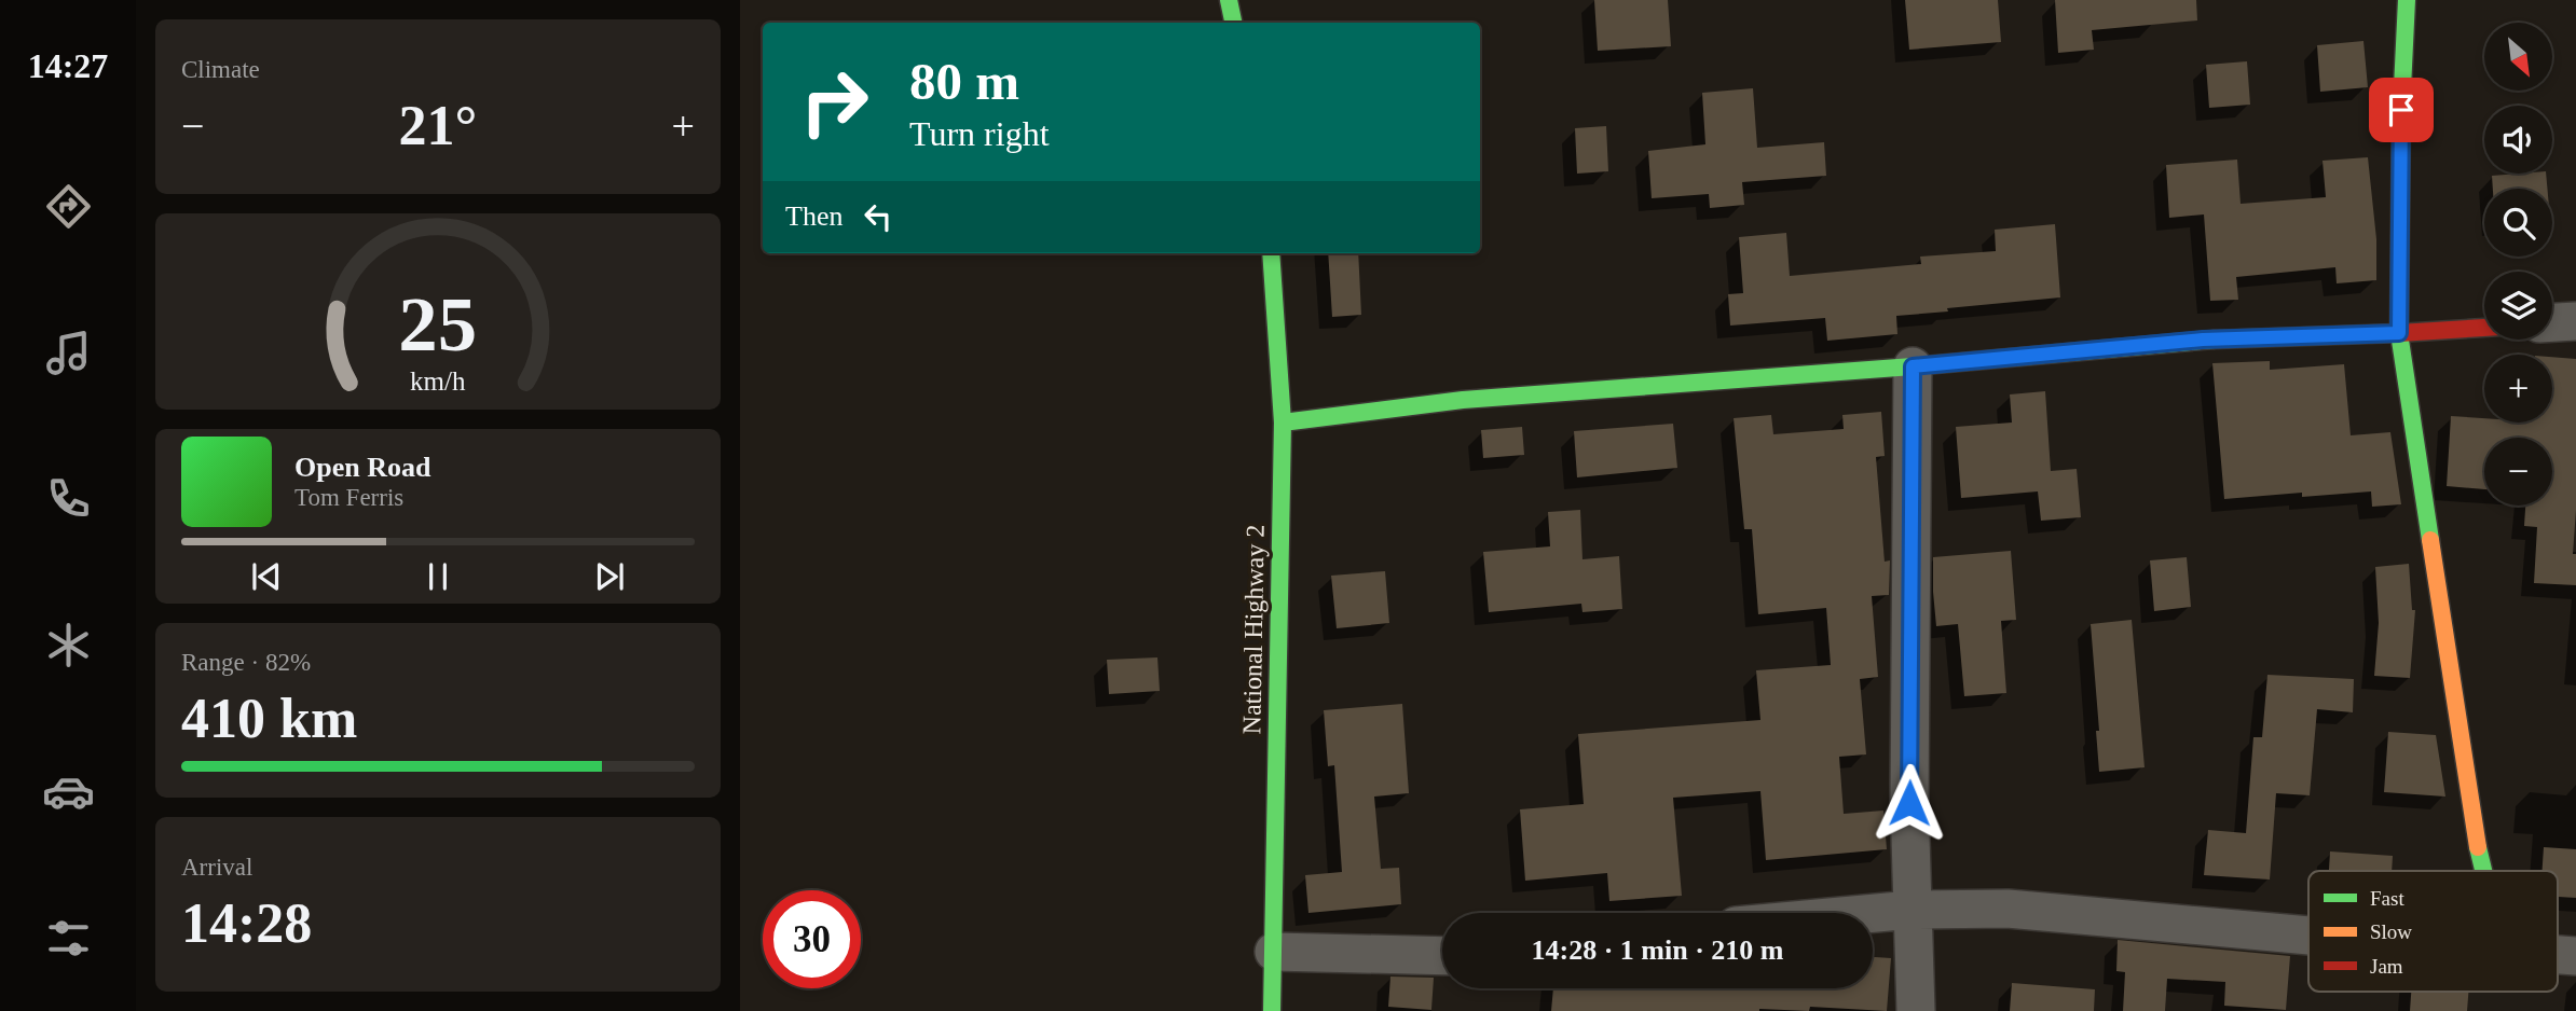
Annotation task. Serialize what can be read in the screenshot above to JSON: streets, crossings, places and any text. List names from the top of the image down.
{
  "streets": {
    "main road": ["National Highway 2"]
  },
  "legend": ["Fast", "Slow", "Jam"],
  "north": "bottom right",
  "page": {
    "tabs": "14:27",
    "tile": [
      "Climate",
      ["Range · 82%", "410 km"],
      ["Arrival", "14:28"]
    ],
    "map_buttons": ["+", "−"],
    "turn": ["80 m", "Turn right"],
    "heat": ["−", "21°", "+"],
    "then": "Then",
    "song": ["Open Road", "Tom Ferris"],
    "limit": "30",
    "trip": "14:28 · 1 min · 210 m",
    "gauge": ["25", "km/h"]
  }
}
